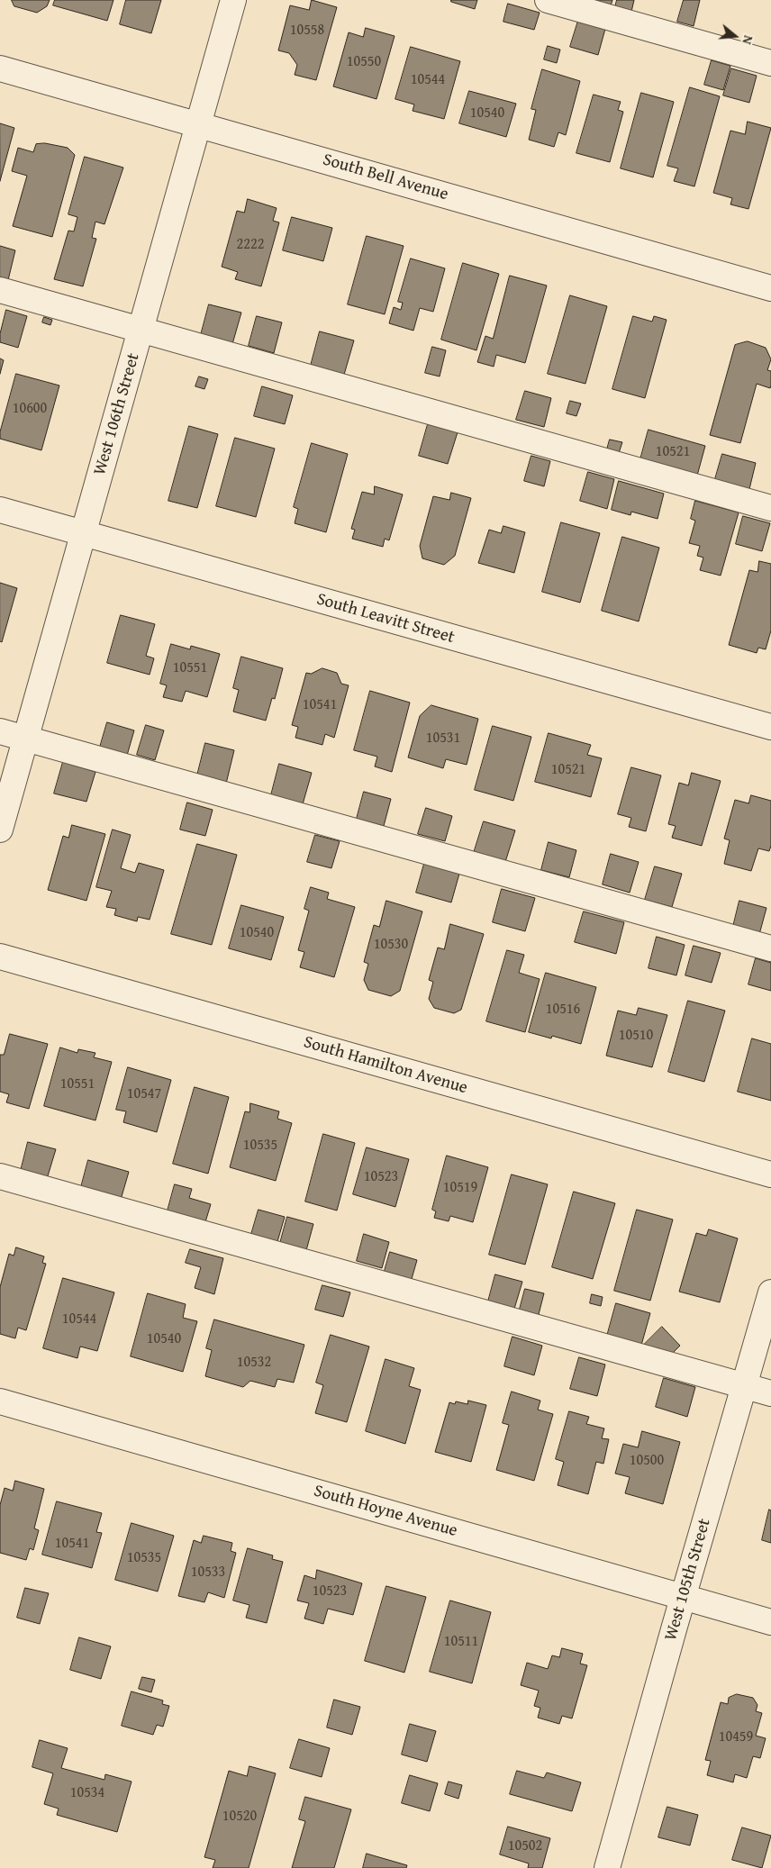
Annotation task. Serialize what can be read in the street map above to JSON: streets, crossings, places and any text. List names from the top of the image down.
{
  "streets": {
    "street": [
      "South Bell Avenue",
      "West 106th Street",
      "South Leavitt Street",
      "South Hamilton Avenue",
      "South Hoyne Avenue",
      "West 105th Street"
    ]
  },
  "crossings": [
    ["South Bell Avenue", "West 106th Street"],
    ["West 106th Street", "South Leavitt Street"],
    ["South Hoyne Avenue", "West 105th Street"]
  ],
  "house_numbers": [
    "10558",
    "10550",
    "10544",
    "10540",
    "2222",
    "10600",
    "10521",
    "10551",
    "10541",
    "10531",
    "10521",
    "10540",
    "10530",
    "10516",
    "10510",
    "10551",
    "10547",
    "10535",
    "10523",
    "10519",
    "10544",
    "10540",
    "10532",
    "10500",
    "10541",
    "10535",
    "10533",
    "10523",
    "10511",
    "10459",
    "10534",
    "10520",
    "10502"
  ],
  "north": "right"
}
